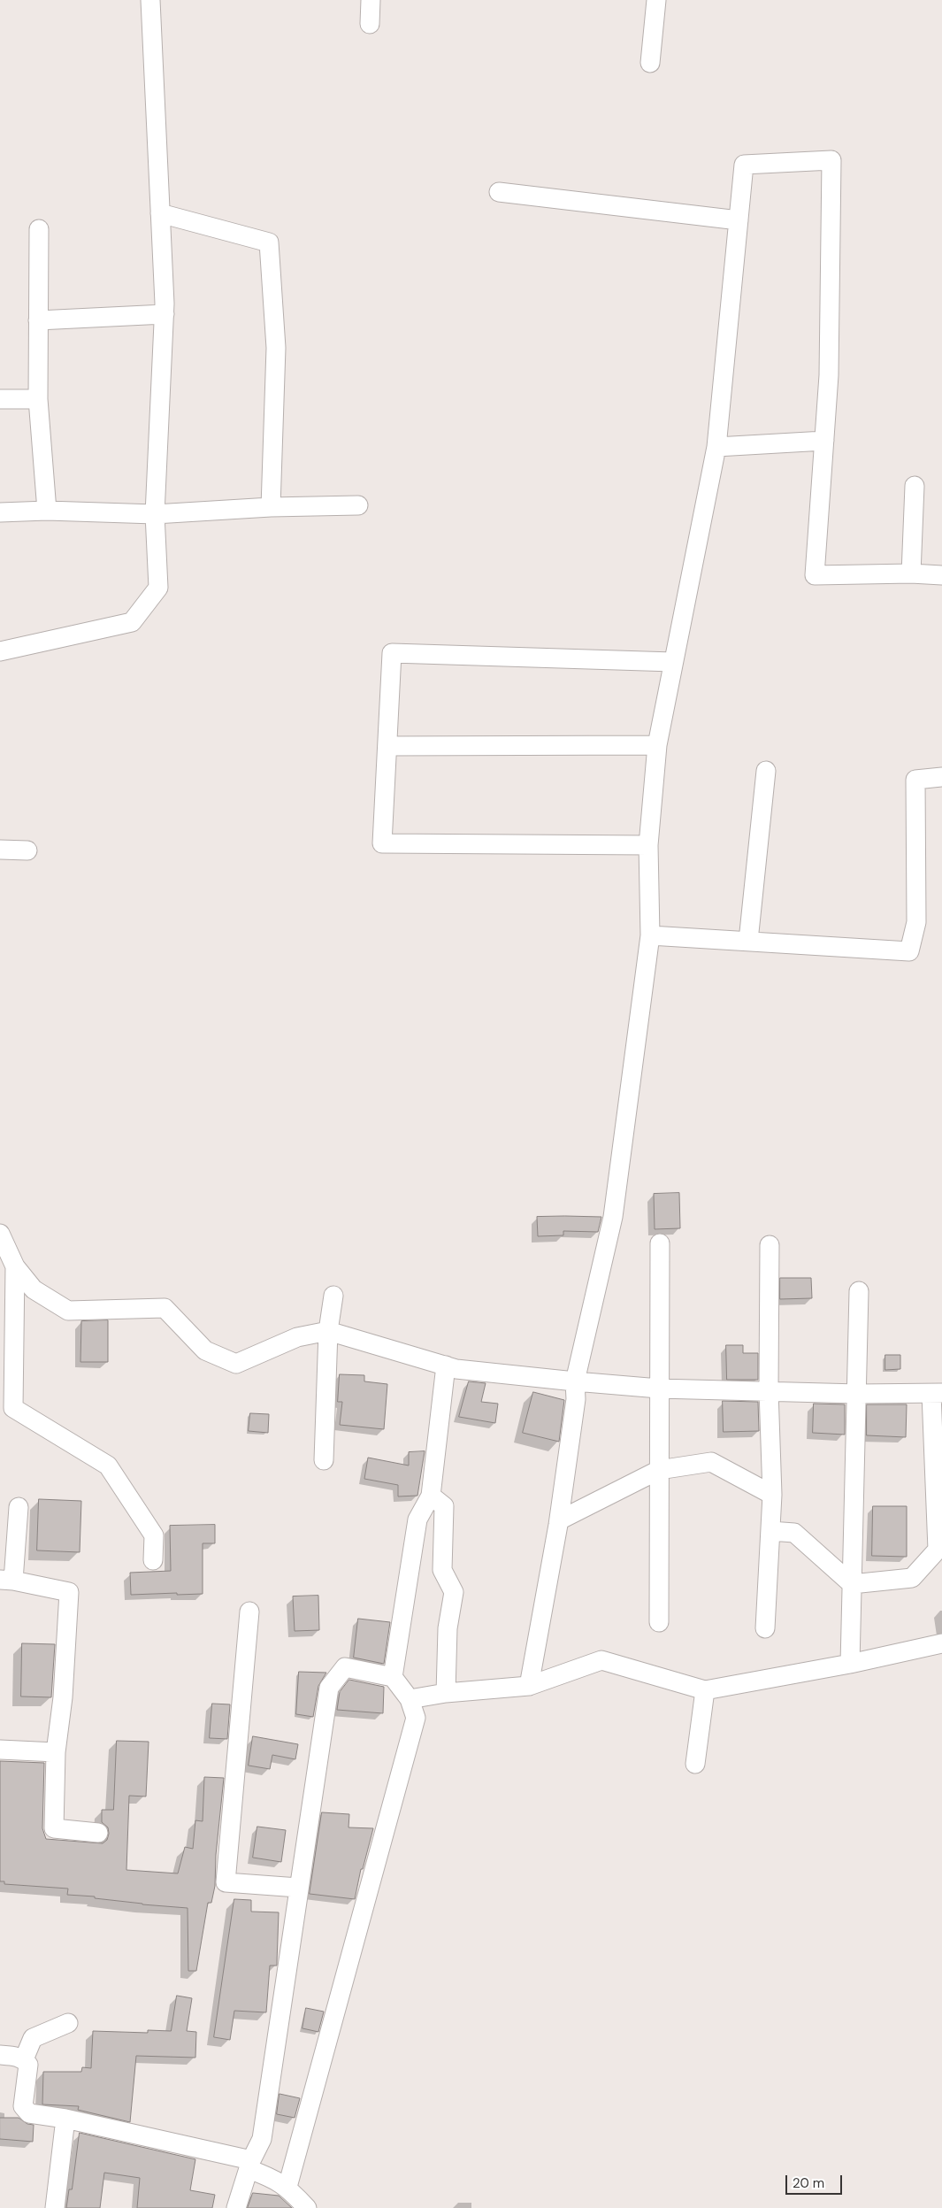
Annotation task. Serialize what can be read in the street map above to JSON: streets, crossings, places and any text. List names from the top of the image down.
{
  "scale_bar": "20 m"
}
